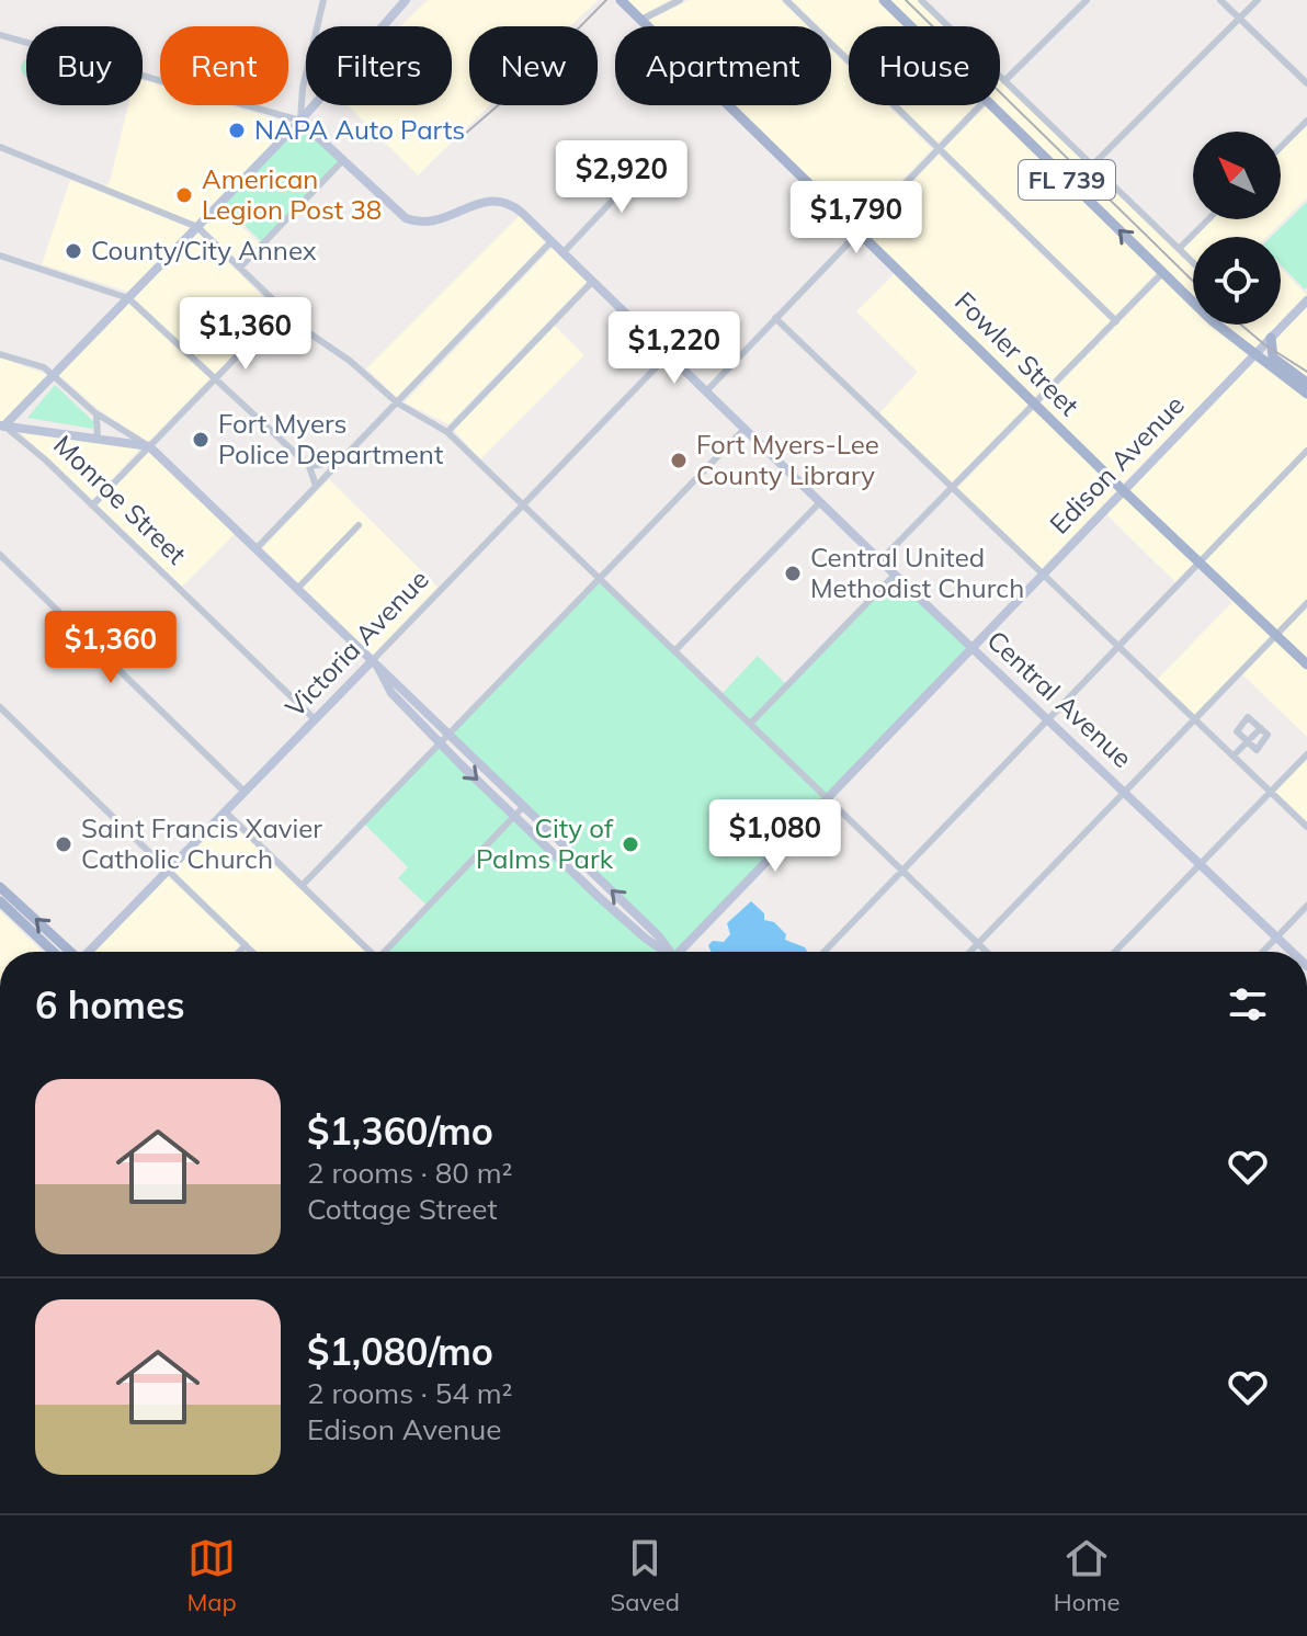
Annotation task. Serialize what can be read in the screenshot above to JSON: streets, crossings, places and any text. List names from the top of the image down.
{
  "streets": {
    "main road": ["FL 739", "Fowler Street"],
    "street": [
      "Edison Avenue",
      "Monroe Street",
      "Victoria Avenue",
      "Central Avenue"
    ]
  },
  "crossings": [
    ["FL 739", "Edison Avenue"],
    ["Fowler Street", "Edison Avenue"],
    ["Edison Avenue", "Central Avenue"],
    ["Monroe Street", "Victoria Avenue"],
    ["Victoria Avenue", "Central Avenue"]
  ],
  "places": [
    "NAPA Auto Parts",
    "American Legion Post 38",
    "County/City Annex",
    "Fort Myers Police Department",
    "Fort Myers-Lee County Library",
    "Central United Methodist Church",
    "Saint Francis Xavier Catholic Church",
    "City of Palms Park"
  ],
  "north": "top left",
  "page": {
    "chip": [
      "Buy",
      "Rent",
      "Filters",
      "New",
      "Apartment",
      "House"
    ],
    "price": [
      "$2,920",
      "$1,790",
      "$1,360",
      "$1,220",
      "$1,360",
      "$1,080"
    ],
    "heading": "6 homes",
    "list": [
      {
        "name": "$1,360/mo",
        "note": "2 rooms · 80 m² · Cottage Street"
      },
      {
        "name": "$1,080/mo",
        "note": "2 rooms · 54 m² · Edison Avenue"
      }
    ],
    "tabs": ["Map", "Saved", "Home"]
  }
}
